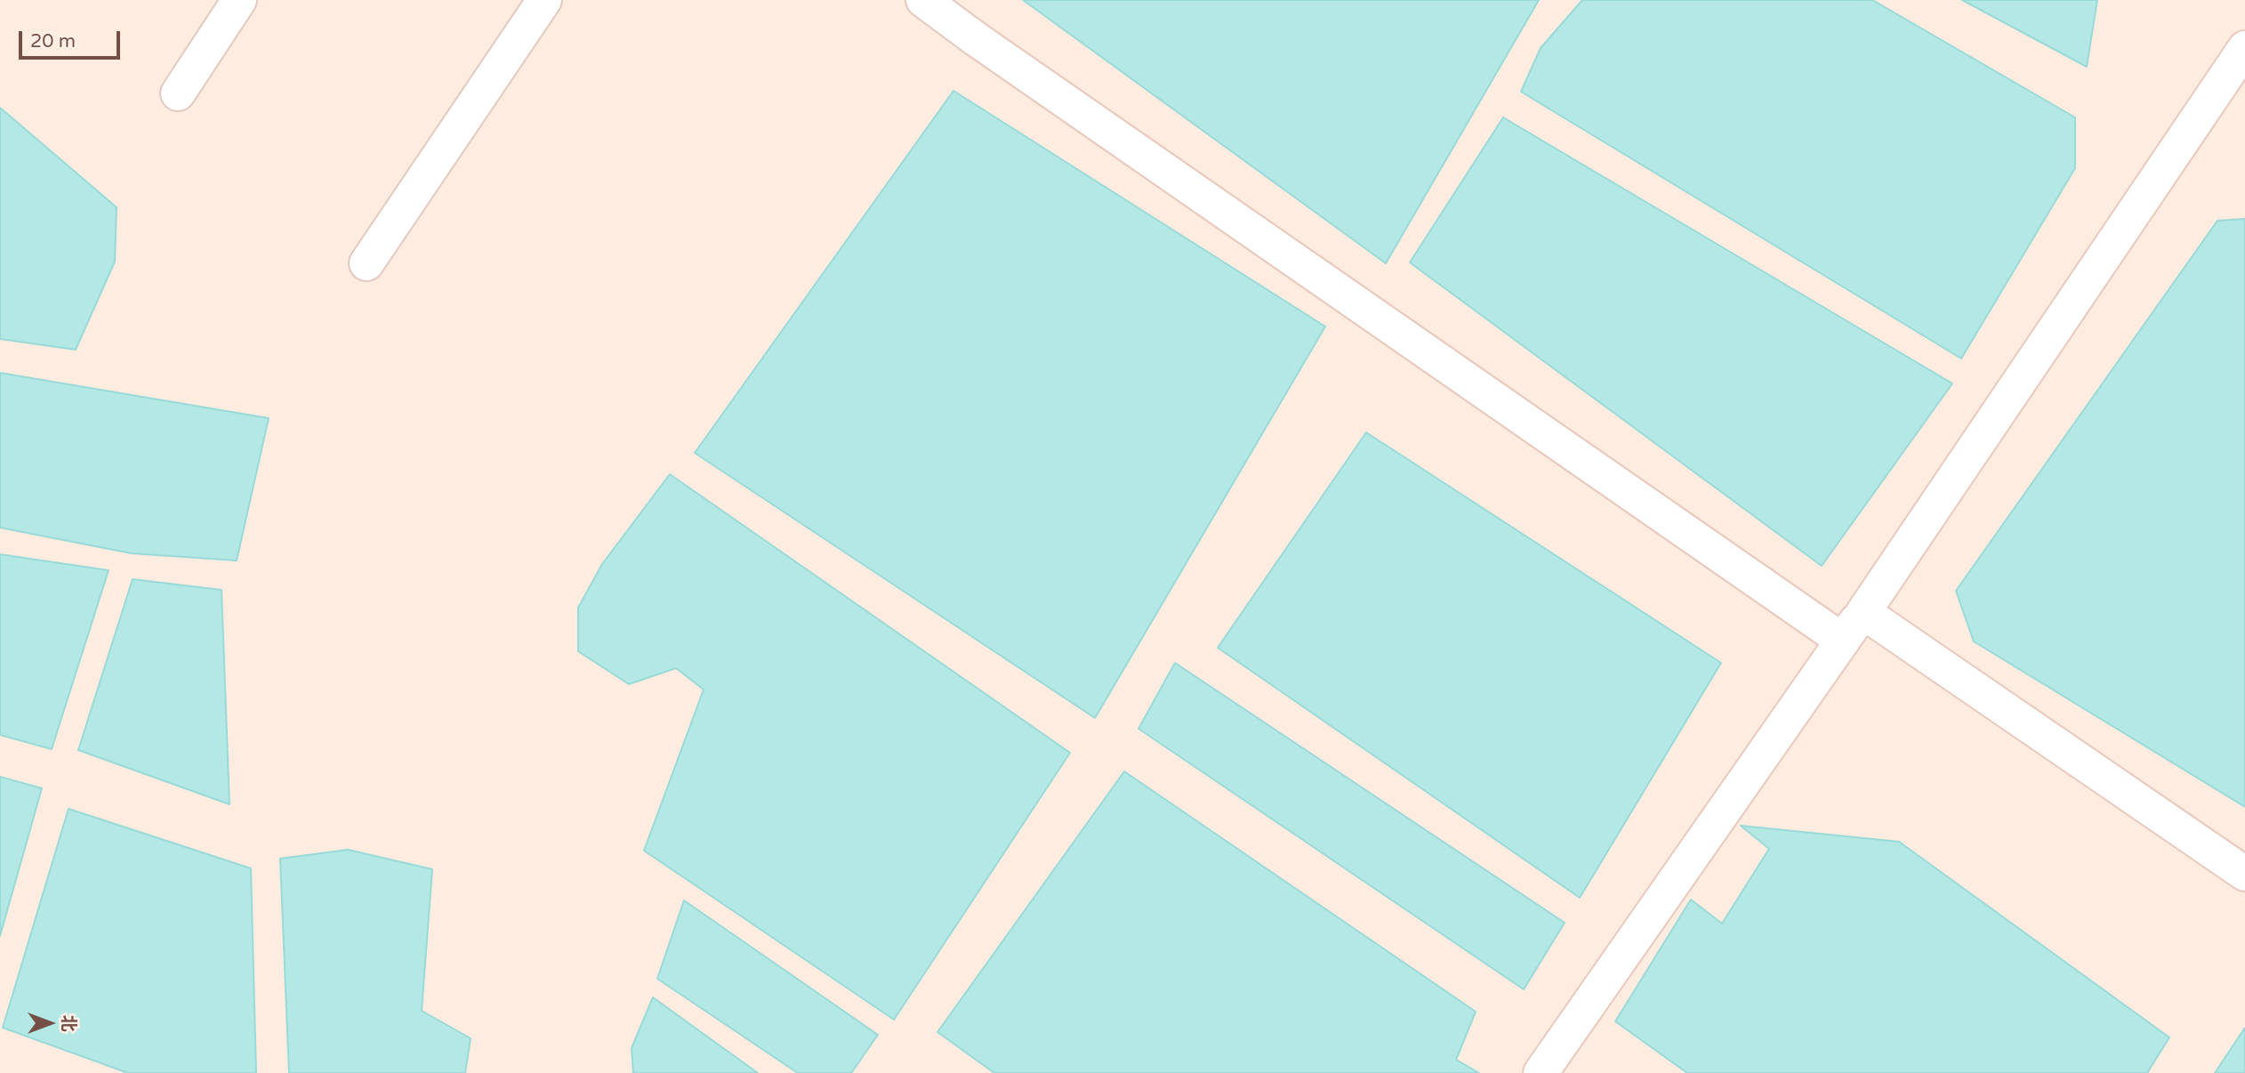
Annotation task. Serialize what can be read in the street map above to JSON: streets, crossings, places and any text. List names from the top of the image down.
{
  "scale_bar": "20 m",
  "north": "right"
}
